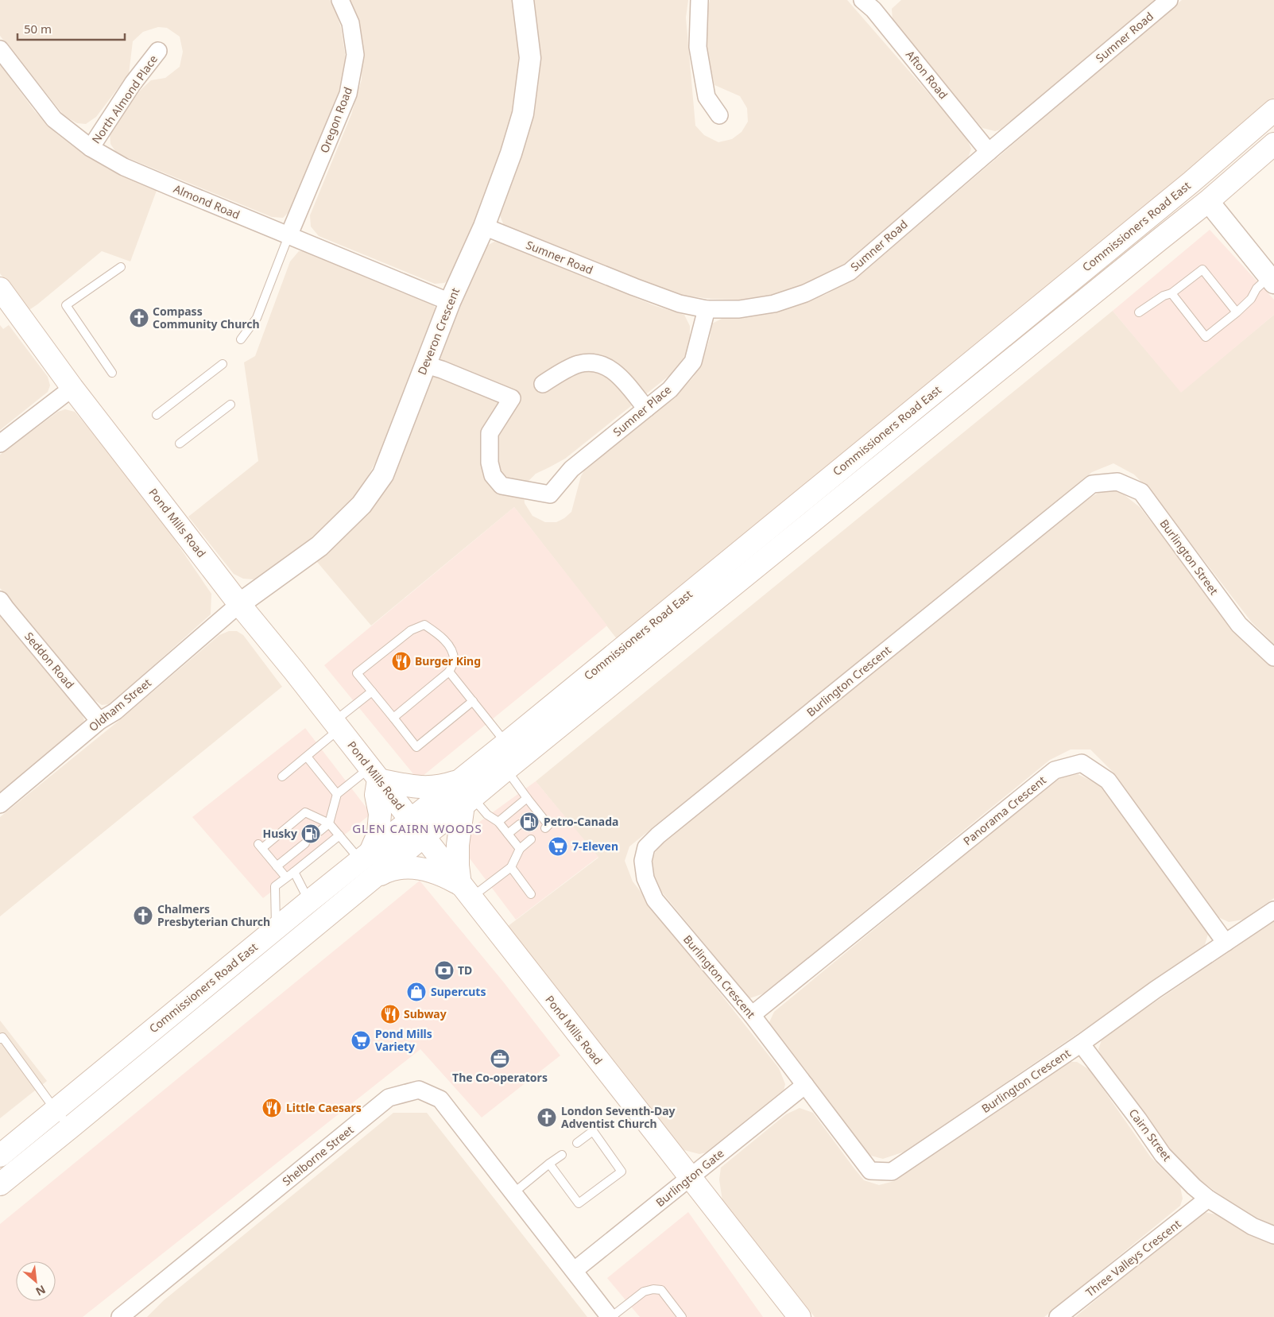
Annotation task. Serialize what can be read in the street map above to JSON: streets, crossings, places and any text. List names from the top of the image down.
{
  "streets": {
    "main road": ["Commissioners Road East", "Pond Mills Road"],
    "street": [
      "Sumner Road",
      "Afton Road",
      "North Almond Place",
      "Oregon Road",
      "Almond Road",
      "Deveron Crescent",
      "Sumner Place",
      "Burlington Street",
      "Seddon Road",
      "Burlington Crescent",
      "Oldham Street",
      "Panorama Crescent",
      "Cairn Street",
      "Shelborne Street",
      "Burlington Gate",
      "Three Valleys Crescent"
    ]
  },
  "crossings": [
    ["Sumner Road", "Afton Road"],
    ["Sumner Road", "Deveron Crescent"],
    ["Sumner Road", "Sumner Place"],
    ["North Almond Place", "Almond Road"],
    ["Oregon Road", "Almond Road"],
    ["Almond Road", "Deveron Crescent"],
    ["Commissioners Road East", "Pond Mills Road"],
    ["Deveron Crescent", "Sumner Place"],
    ["Deveron Crescent", "Pond Mills Road"],
    ["Deveron Crescent", "Oldham Street"],
    ["Pond Mills Road", "Oldham Street"],
    ["Pond Mills Road", "Burlington Gate"],
    ["Burlington Street", "Burlington Crescent"],
    ["Seddon Road", "Oldham Street"],
    ["Burlington Crescent", "Panorama Crescent"],
    ["Burlington Crescent", "Cairn Street"],
    ["Burlington Crescent", "Burlington Gate"],
    ["Cairn Street", "Three Valleys Crescent"],
    ["Shelborne Street", "Burlington Gate"]
  ],
  "districts": ["GLEN CAIRN WOODS"],
  "places": {
    "church": ["Compass Community Church", "Chalmers Presbyterian Church", "London Seventh-Day Adventist Church"],
    "restaurant": ["Burger King", "Subway", "Little Caesars"],
    "fuel station": ["Petro-Canada", "Husky"],
    "supermarket": ["7-Eleven", "Pond Mills Variety"],
    "bank": ["TD"],
    "shop": ["Supercuts"],
    "office": ["The Co-operators"]
  },
  "scale_bar": "50 m",
  "north": "bottom right"
}
